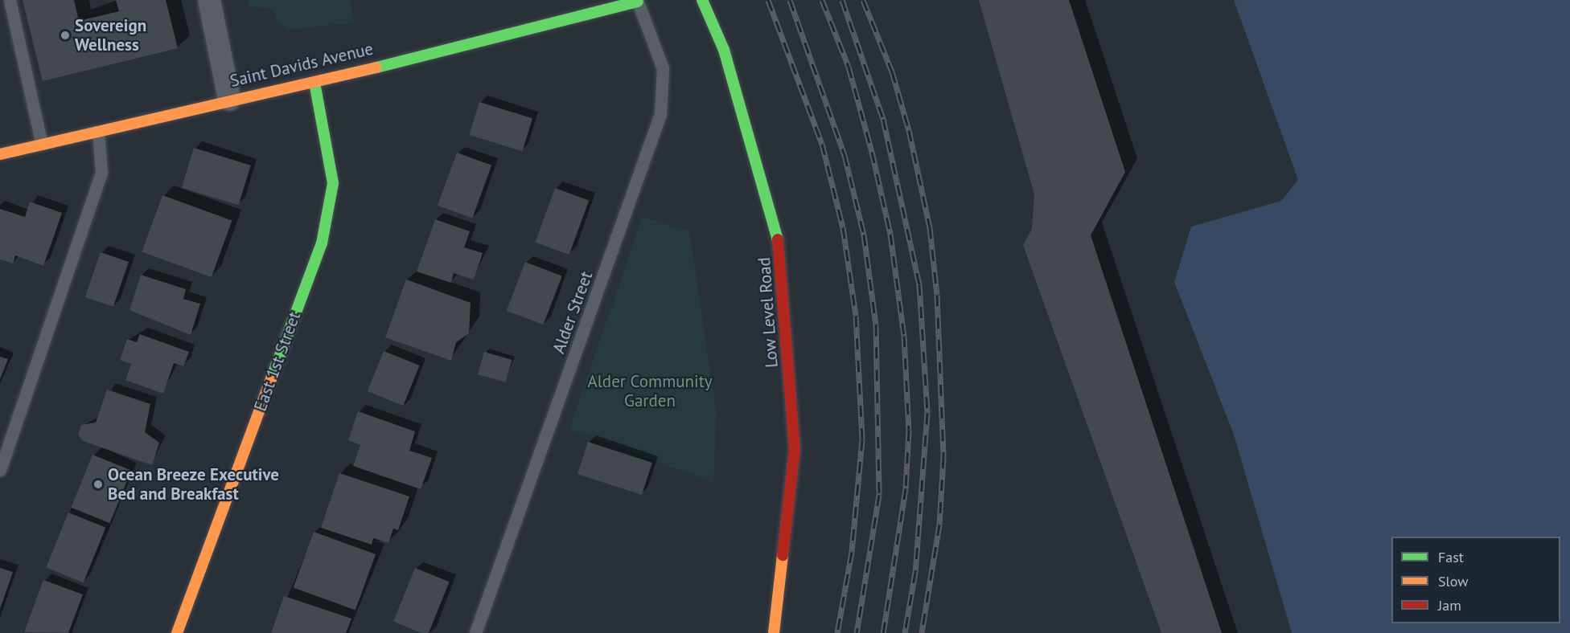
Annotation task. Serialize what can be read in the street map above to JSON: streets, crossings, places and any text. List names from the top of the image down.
{
  "streets": {
    "street": ["Saint Davids Avenue", "Low Level Road", "East 1st Street"],
    "lane": ["Alder Street"]
  },
  "crossings": [
    ["Saint Davids Avenue", "Alder Street"],
    ["Saint Davids Avenue", "East 1st Street"]
  ],
  "parks": ["Alder Community Garden"],
  "places": ["Sovereign Wellness", "Ocean Breeze Executive Bed and Breakfast"],
  "legend": ["Fast", "Slow", "Jam"]
}
